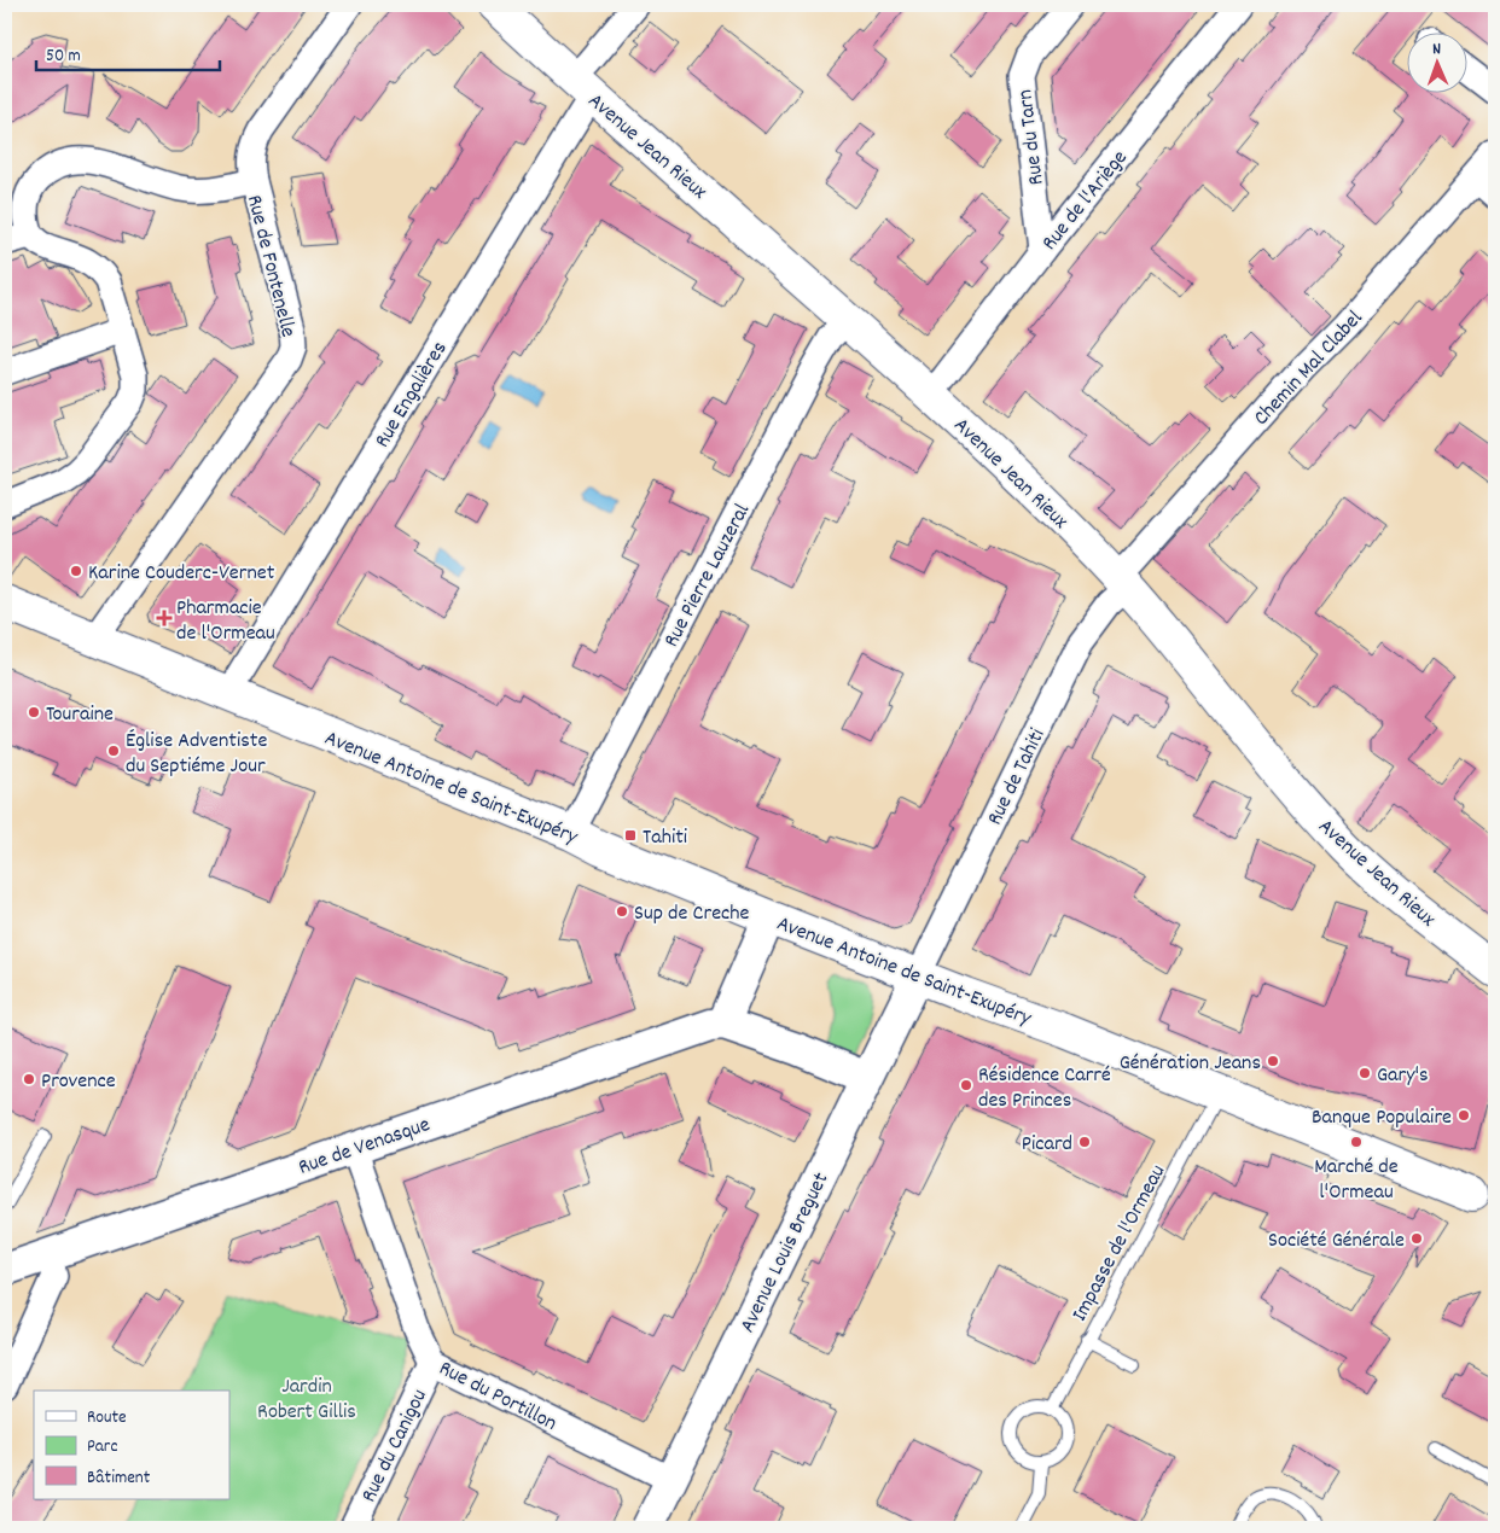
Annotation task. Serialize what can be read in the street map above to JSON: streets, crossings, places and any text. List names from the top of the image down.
{
  "streets": {
    "main road": ["Avenue Jean Rieux", "Avenue Antoine de Saint-Exupéry"],
    "street": [
      "Rue du Tarn",
      "Rue de l'Ariège",
      "Rue de Fontenelle",
      "Chemin Mal Clabel",
      "Rue Engalières",
      "Rue Pierre Lauzeral",
      "Rue de Tahiti",
      "Rue de Venasque",
      "Avenue Louis Breguet",
      "Rue du Portillon",
      "Rue du Canigou"
    ],
    "lane": ["Impasse de l'Ormeau"]
  },
  "crossings": [
    ["Rue du Tarn", "Rue de l'Ariège"],
    ["Avenue Jean Rieux", "Rue de l'Ariège"],
    ["Avenue Jean Rieux", "Chemin Mal Clabel"],
    ["Avenue Jean Rieux", "Rue Engalières"],
    ["Avenue Jean Rieux", "Rue Pierre Lauzeral"],
    ["Avenue Jean Rieux", "Rue de Tahiti"],
    ["Rue de Fontenelle", "Avenue Antoine de Saint-Exupéry"],
    ["Chemin Mal Clabel", "Rue de Tahiti"],
    ["Rue Engalières", "Avenue Antoine de Saint-Exupéry"],
    ["Rue Pierre Lauzeral", "Avenue Antoine de Saint-Exupéry"],
    ["Rue de Tahiti", "Avenue Antoine de Saint-Exupéry"],
    ["Rue de Tahiti", "Avenue Louis Breguet"],
    ["Avenue Antoine de Saint-Exupéry", "Impasse de l'Ormeau"],
    ["Avenue Antoine de Saint-Exupéry", "Avenue Louis Breguet"],
    ["Rue de Venasque", "Rue du Portillon"],
    ["Avenue Louis Breguet", "Rue du Portillon"],
    ["Rue du Portillon", "Rue du Canigou"]
  ],
  "parks": ["Jardin Robert Gillis"],
  "places": {
    "other": [
      "Karine Couderc-Vernet",
      "Touraine",
      "Église Adventiste du Septiéme Jour",
      "Sup de Creche",
      "Génération Jeans",
      "Gary's",
      "Provence",
      "Résidence Carré des Princes",
      "Banque Populaire",
      "Picard",
      "Marché de l'Ormeau",
      "Société Générale"
    ],
    "health": ["Pharmacie de l'Ormeau"],
    "transit": ["Tahiti"]
  },
  "legend": ["Route", "Parc", "Bâtiment"],
  "scale_bar": "50 m",
  "north": "top"
}
